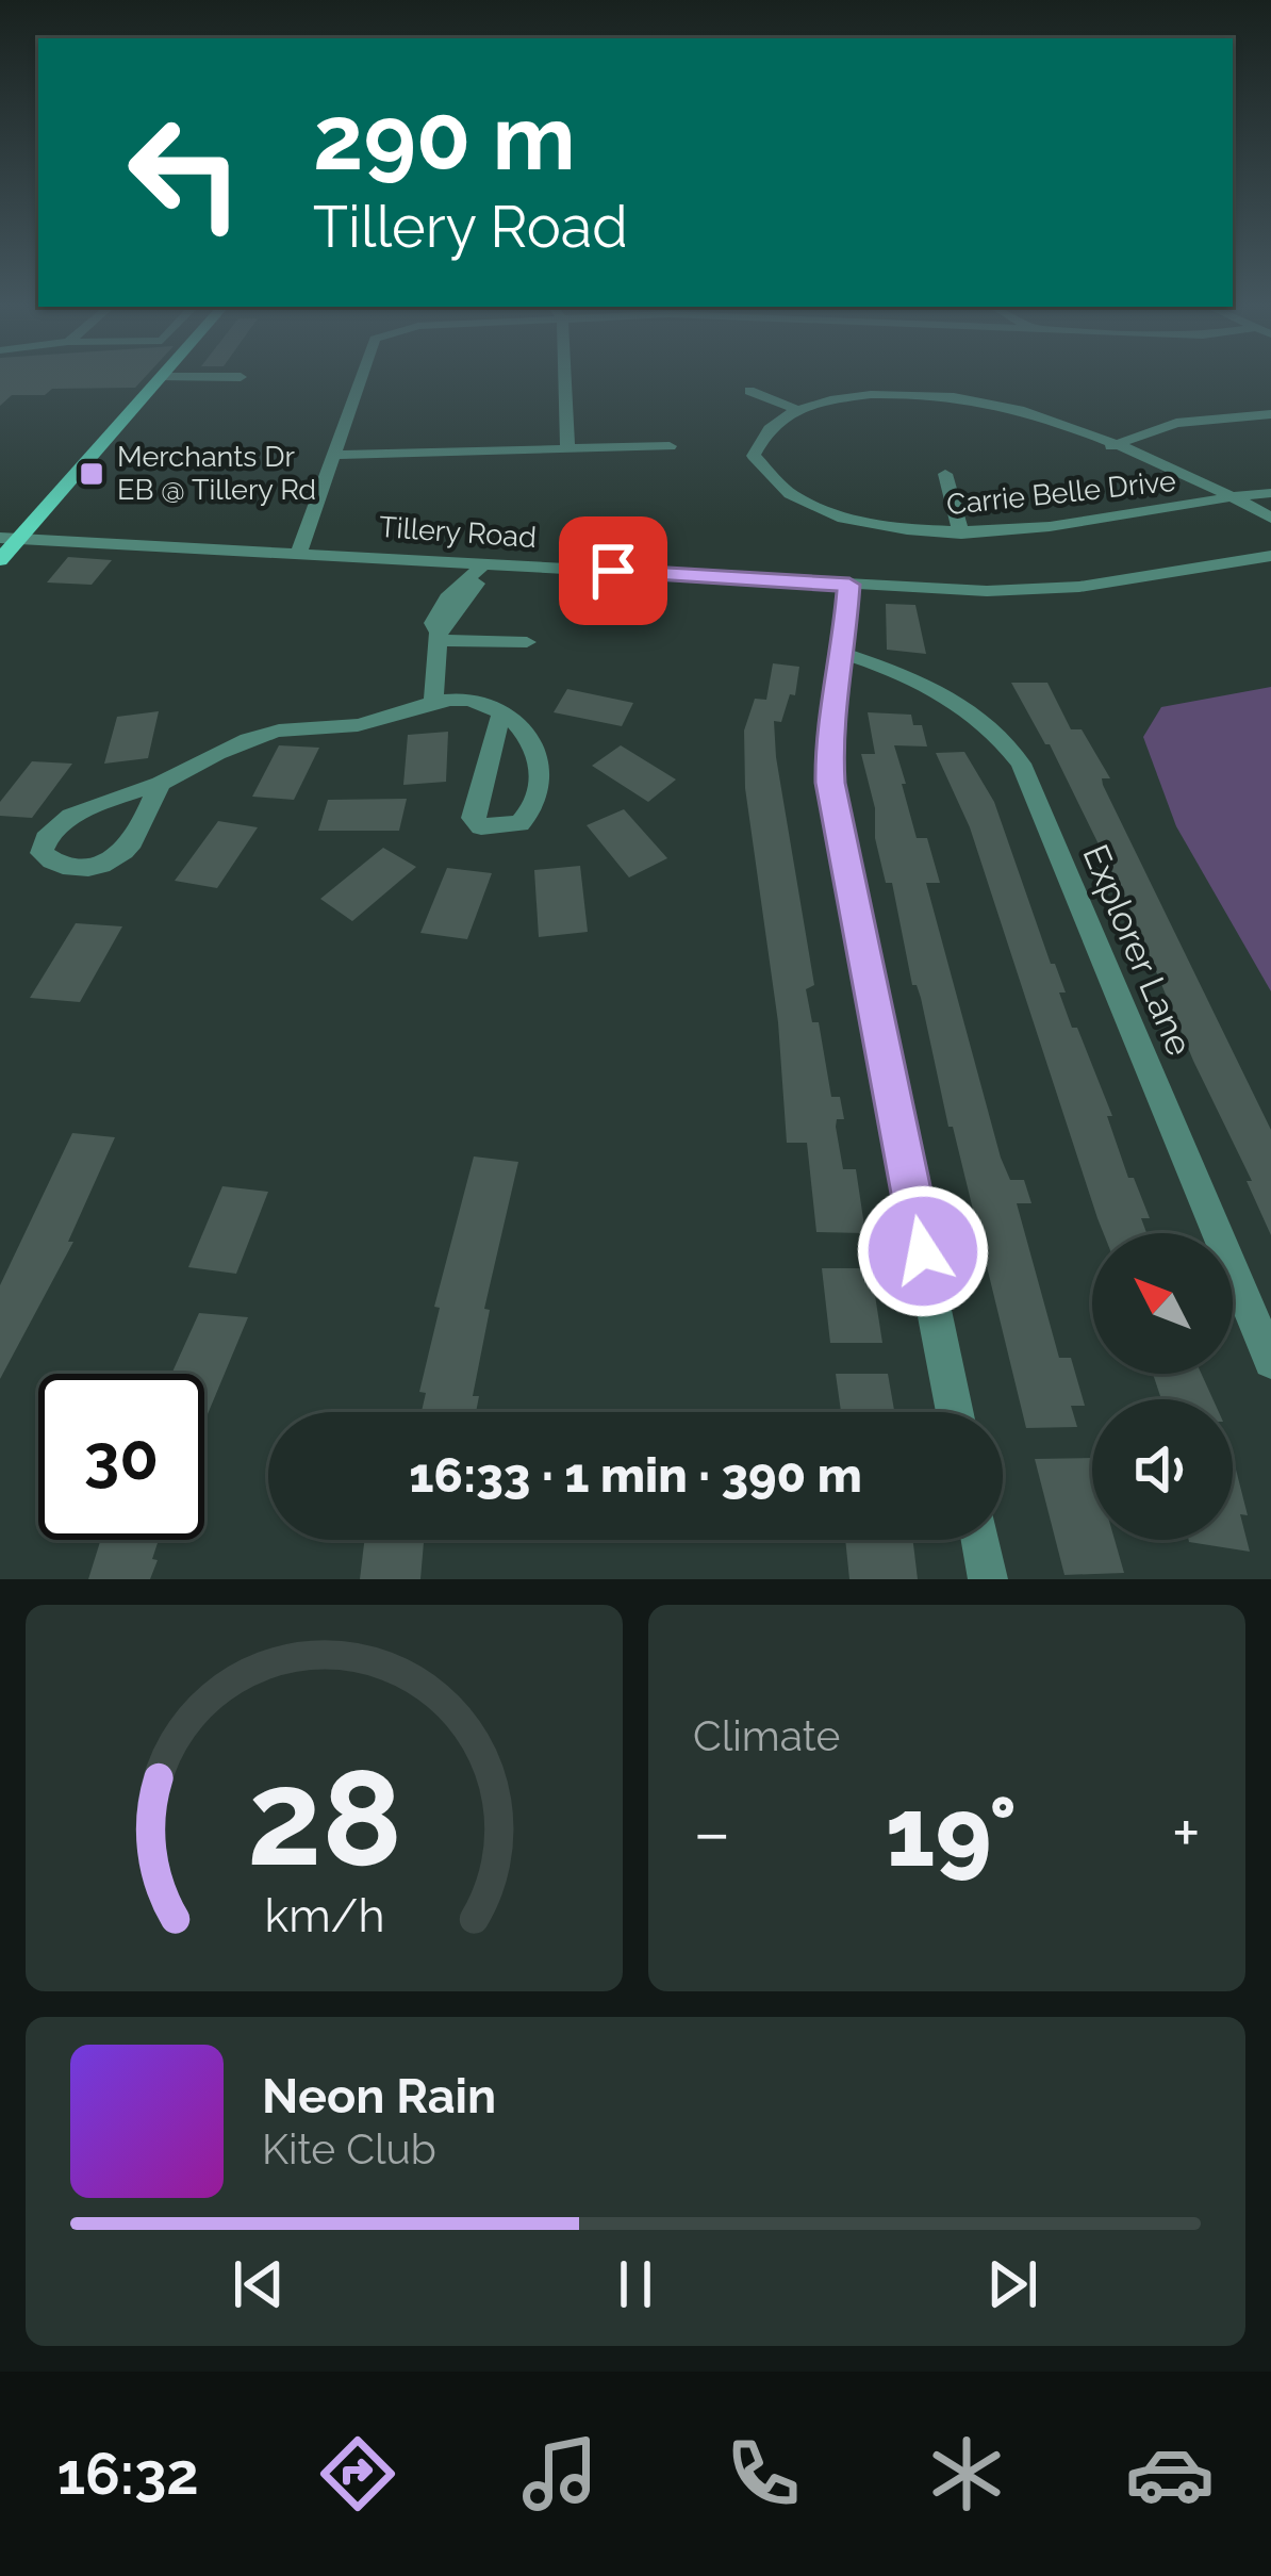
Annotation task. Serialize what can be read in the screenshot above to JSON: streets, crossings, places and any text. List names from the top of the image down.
{
  "streets": {
    "street": ["Carrie Belle Drive", "Tillery Road", "Explorer Lane"]
  },
  "places": {
    "transit": ["Merchants Dr EB @ Tillery Rd"]
  },
  "north": "top left",
  "page": {
    "turn": ["290 m", "Tillery Road"],
    "limit": "30",
    "trip": "16:33 · 1 min · 390 m",
    "tile": "Climate",
    "heat": ["−", "19°", "+"],
    "song": ["Neon Rain", "Kite Club"],
    "tabs": "16:32",
    "gauge": ["28", "km/h"]
  }
}
